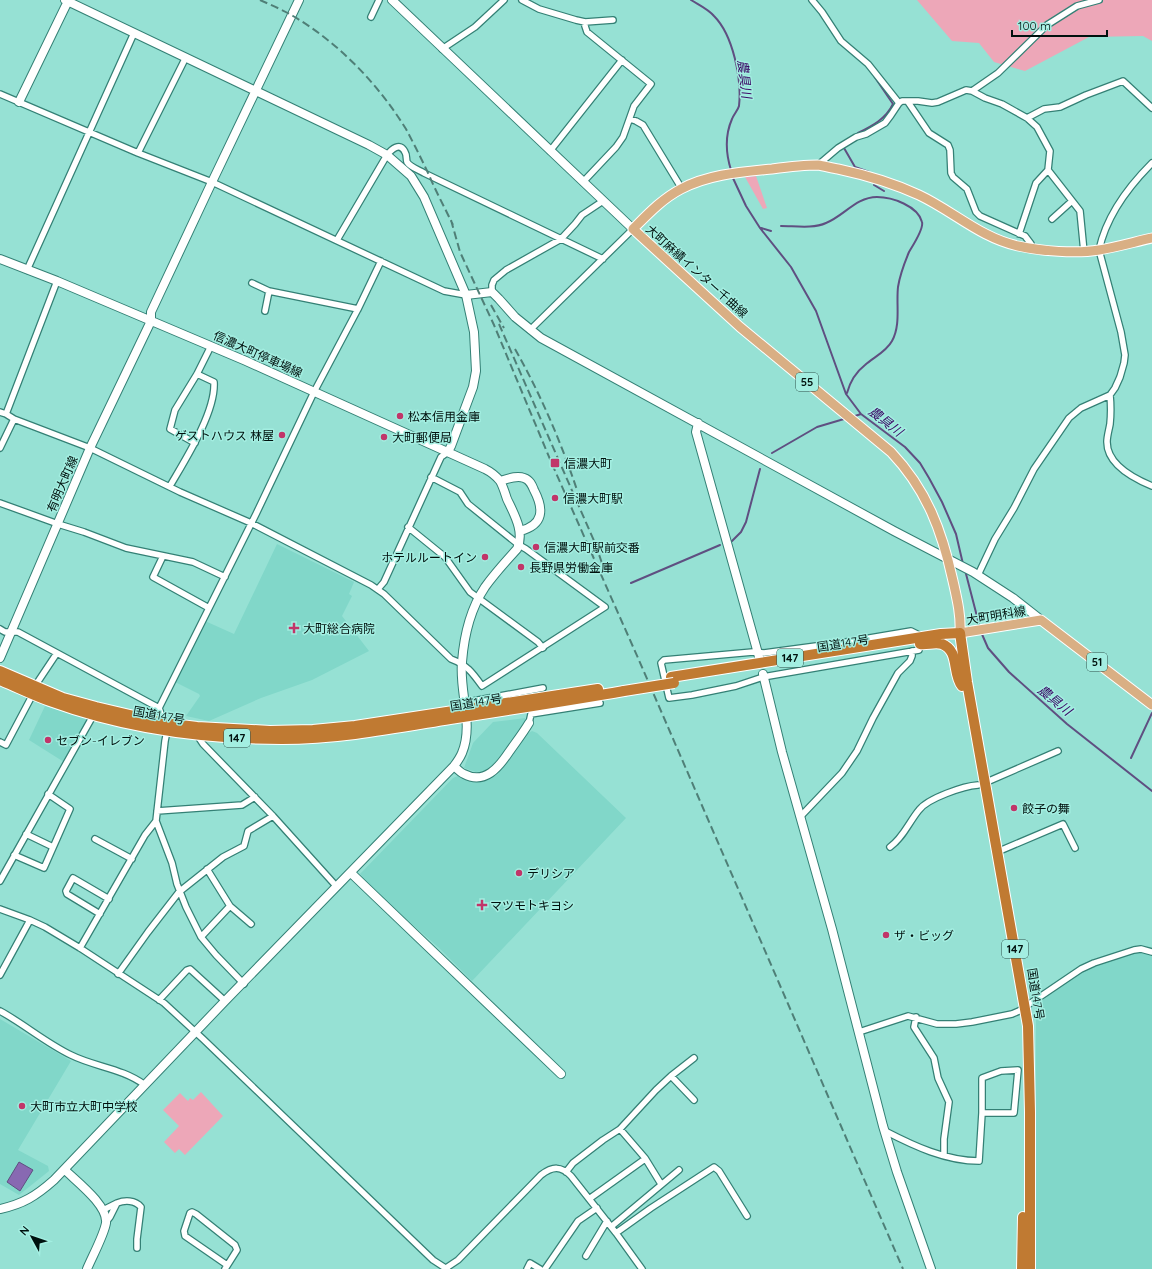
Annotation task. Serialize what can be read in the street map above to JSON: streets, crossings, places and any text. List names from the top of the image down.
{
  "streets": {
    "highway": ["国道147号", "147"],
    "main road": [
      "大町麻績インター千曲線",
      "55",
      "大町明科線",
      "51"
    ],
    "street": ["信濃大町停車場線", "有明大町線"]
  },
  "crossings": [
    ["大町麻績インター千曲線", "大町明科線"],
    ["大町麻績インター千曲線", "国道147号"],
    ["信濃大町停車場線", "有明大町線"],
    ["大町明科線", "国道147号"],
    ["国道147号", "147"]
  ],
  "water": ["農具川"],
  "places": {
    "other": [
      "松本信用金庫",
      "ゲストハウス 林屋",
      "大町郵便局",
      "信濃大町駅",
      "信濃大町駅前交番",
      "ホテルルートイン",
      "長野県労働金庫",
      "セブン-イレブン",
      "餃子の舞",
      "デリシア",
      "ザ・ビッグ",
      "大町市立大町中学校"
    ],
    "transit": ["信濃大町"],
    "health": ["大町総合病院", "マツモトキヨシ"]
  },
  "scale_bar": "100 m",
  "north": "top left"
}
